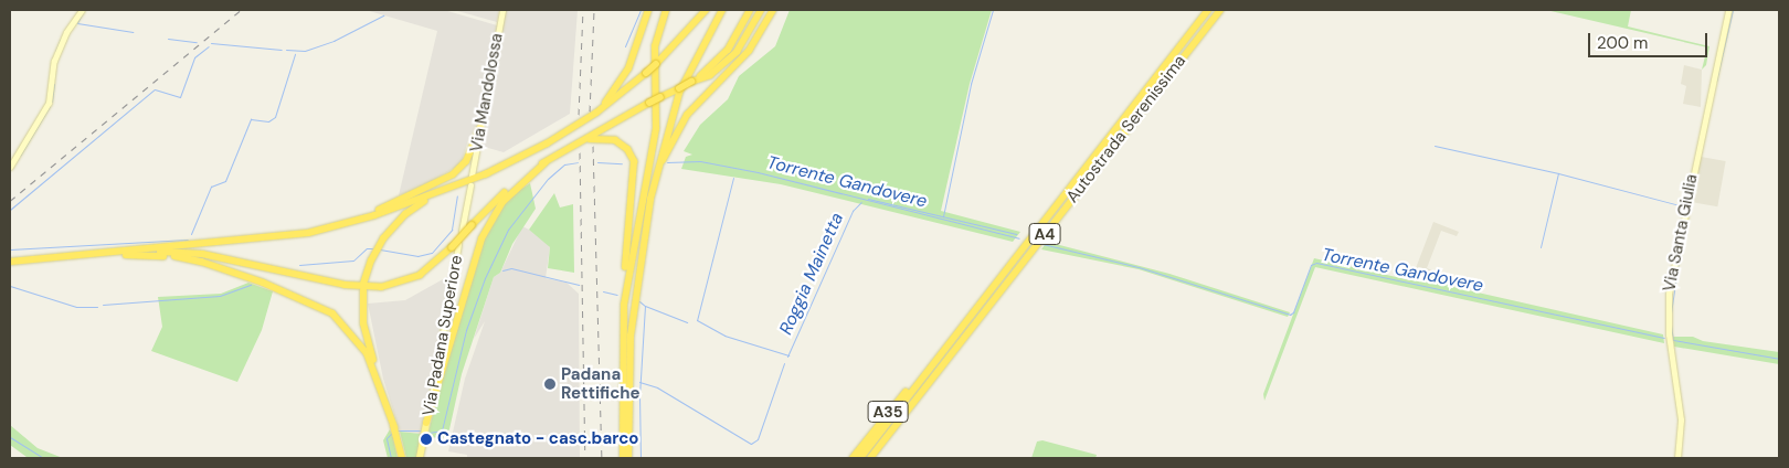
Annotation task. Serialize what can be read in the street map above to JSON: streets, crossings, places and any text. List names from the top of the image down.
{
  "streets": {
    "highway": ["Autostrada Serenissima", "A4", "A35"],
    "main road": ["Via Padana Superiore"],
    "street": ["Via Mandolossa", "Via Santa Giulia"]
  },
  "crossings": [
    ["Autostrada Serenissima", "A35"]
  ],
  "water": ["Torrente Gandovere", "Roggia Mainetta"],
  "places": ["Padana Rettifiche", "Castegnato - casc.barco"],
  "scale_bar": "200 m"
}
